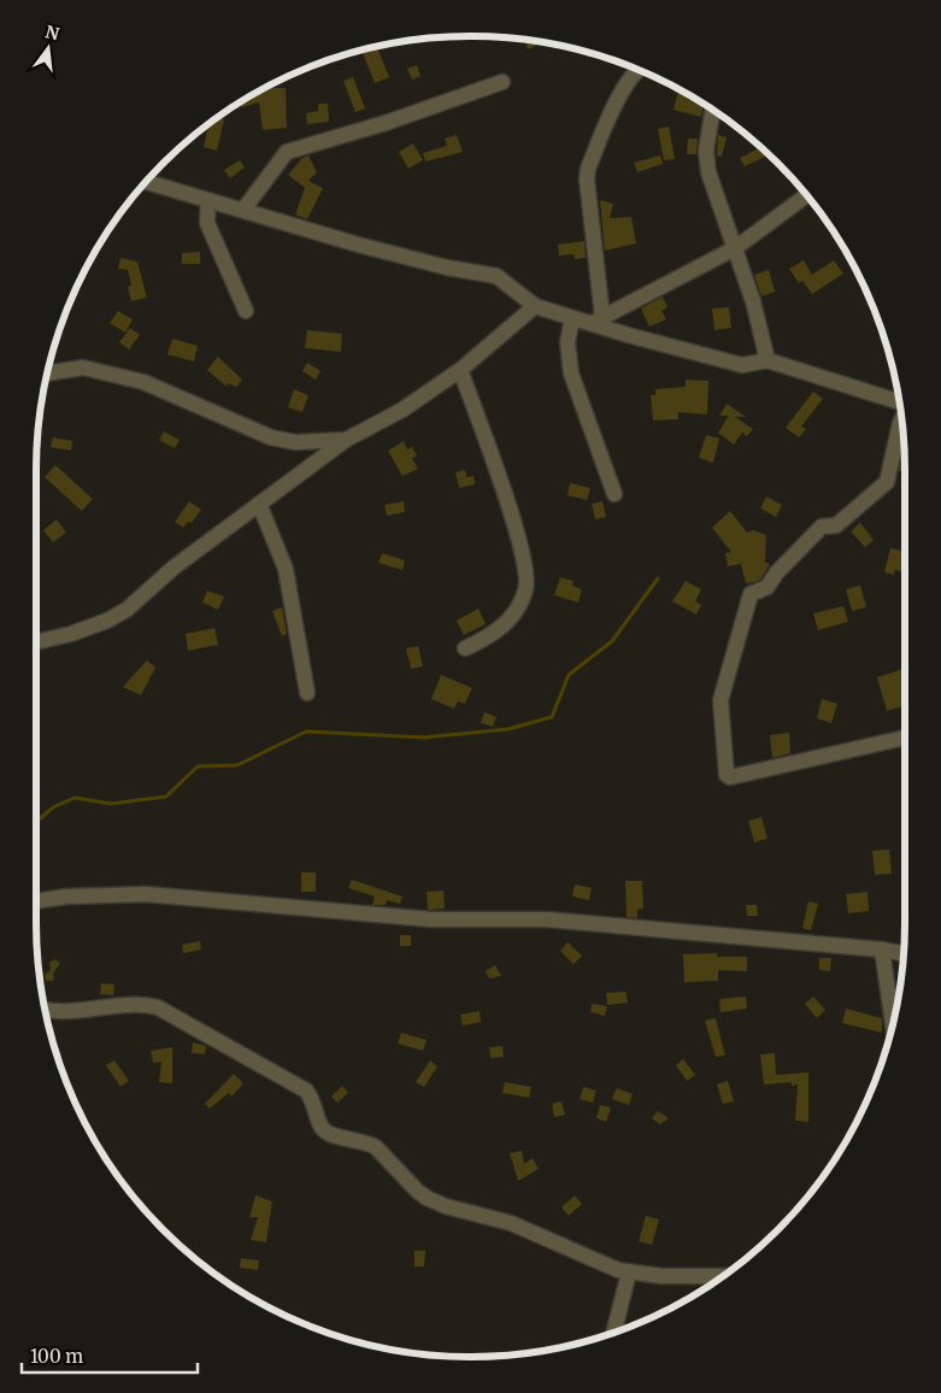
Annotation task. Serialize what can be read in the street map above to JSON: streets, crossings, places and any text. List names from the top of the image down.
{
  "scale_bar": "100 m",
  "north": "top"
}
